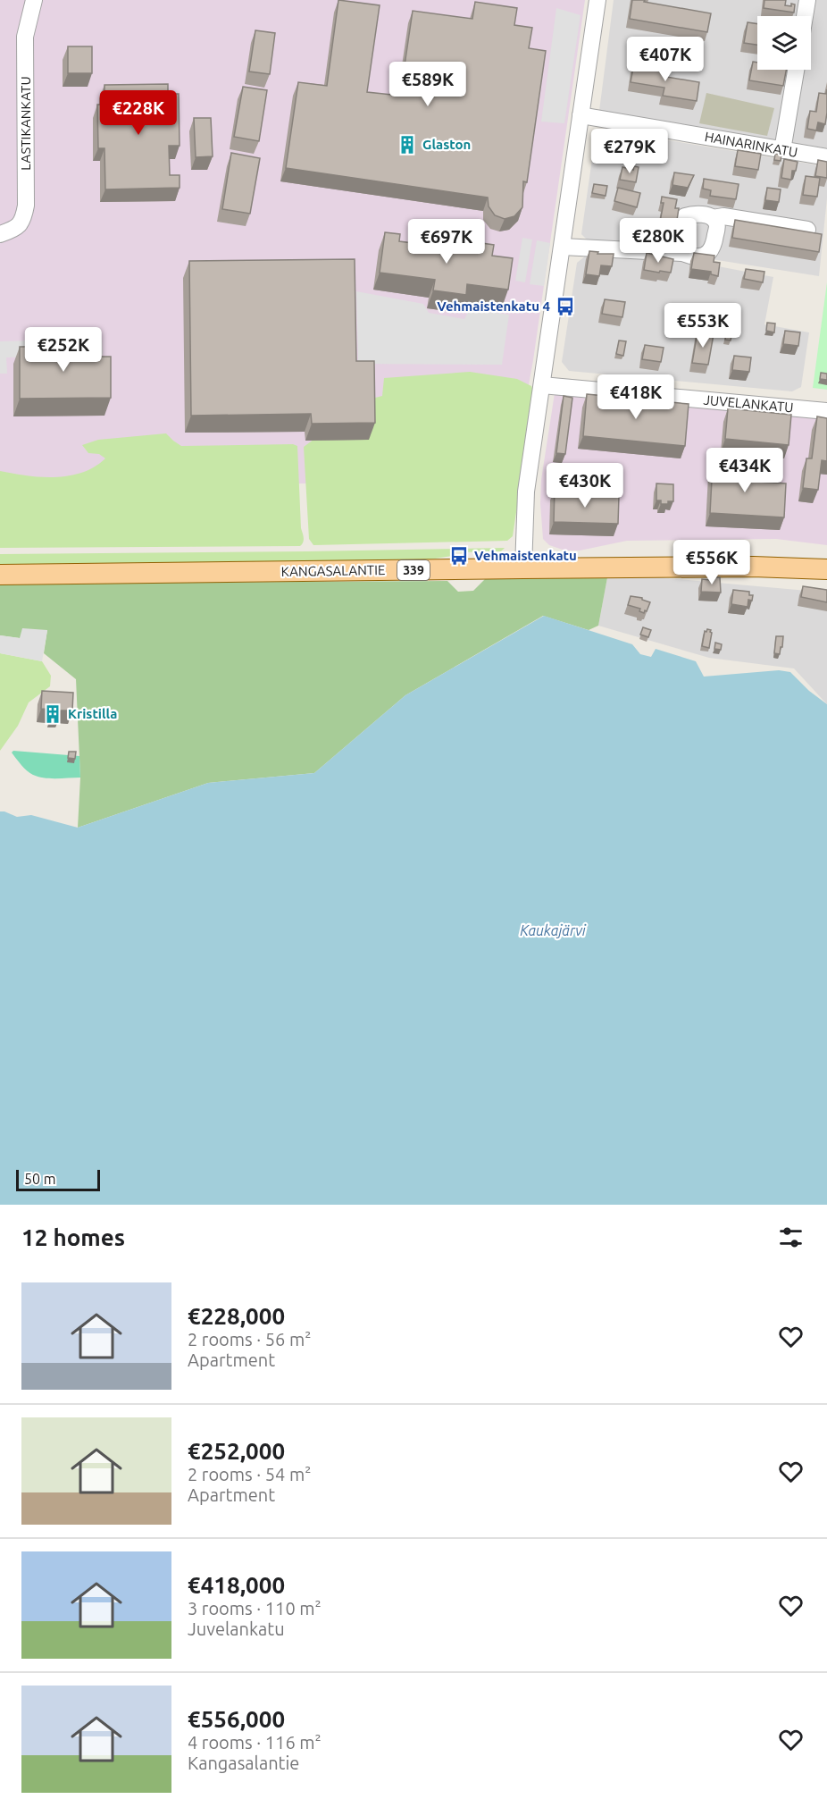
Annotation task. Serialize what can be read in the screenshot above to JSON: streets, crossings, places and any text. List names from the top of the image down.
{
  "streets": {
    "main road": ["339", "KANGASALANTIE"],
    "street": ["LASTIKANKATU", "HAINARINKATU", "JUVELANKATU"]
  },
  "water": ["Kaukajärvi"],
  "places": {
    "building": ["Glaston", "Kristilla"],
    "bus stop": ["Vehmaistenkatu 4", "Vehmaistenkatu"]
  },
  "scale_bar": "50 m",
  "page": {
    "price": [
      "€407K",
      "€589K",
      "€228K",
      "€279K",
      "€280K",
      "€697K",
      "€553K",
      "€252K",
      "€418K",
      "€434K",
      "€430K",
      "€556K"
    ],
    "scale": "50 m",
    "heading": "12 homes",
    "list": [
      {
        "name": "€228,000",
        "note": "2 rooms · 56 m² · Apartment"
      },
      {
        "name": "€252,000",
        "note": "2 rooms · 54 m² · Apartment"
      },
      {
        "name": "€418,000",
        "note": "3 rooms · 110 m² · Juvelankatu"
      },
      {
        "name": "€556,000",
        "note": "4 rooms · 116 m² · Kangasalantie"
      }
    ]
  }
}
